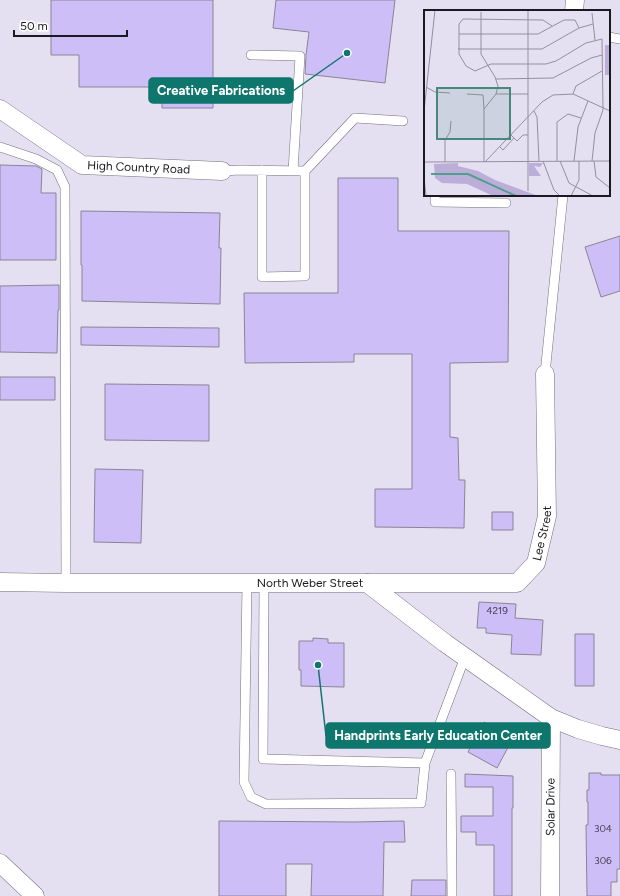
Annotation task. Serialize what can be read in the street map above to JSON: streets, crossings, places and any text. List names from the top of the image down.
{
  "streets": {
    "street": [
      "High Country Road",
      "Lee Street",
      "North Weber Street",
      "Solar Drive"
    ]
  },
  "crossings": [
    ["Lee Street", "North Weber Street"],
    ["North Weber Street", "Solar Drive"]
  ],
  "places": ["Creative Fabrications", "Handprints Early Education Center"],
  "house_numbers": ["4219", "304", "306"],
  "scale_bar": "50 m"
}
